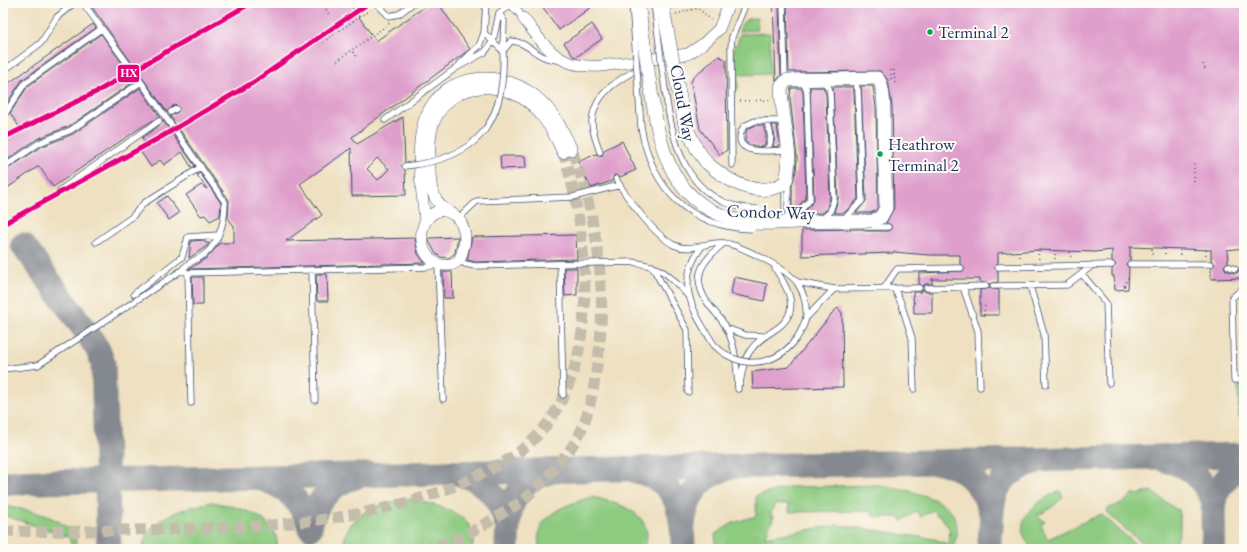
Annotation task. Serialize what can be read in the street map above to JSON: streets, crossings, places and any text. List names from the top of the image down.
{
  "streets": {
    "lane": ["Cloud Way", "Condor Way"]
  },
  "places": ["Terminal 2", "Heathrow Terminal 2"],
  "lines": ["transit line HX"]
}
